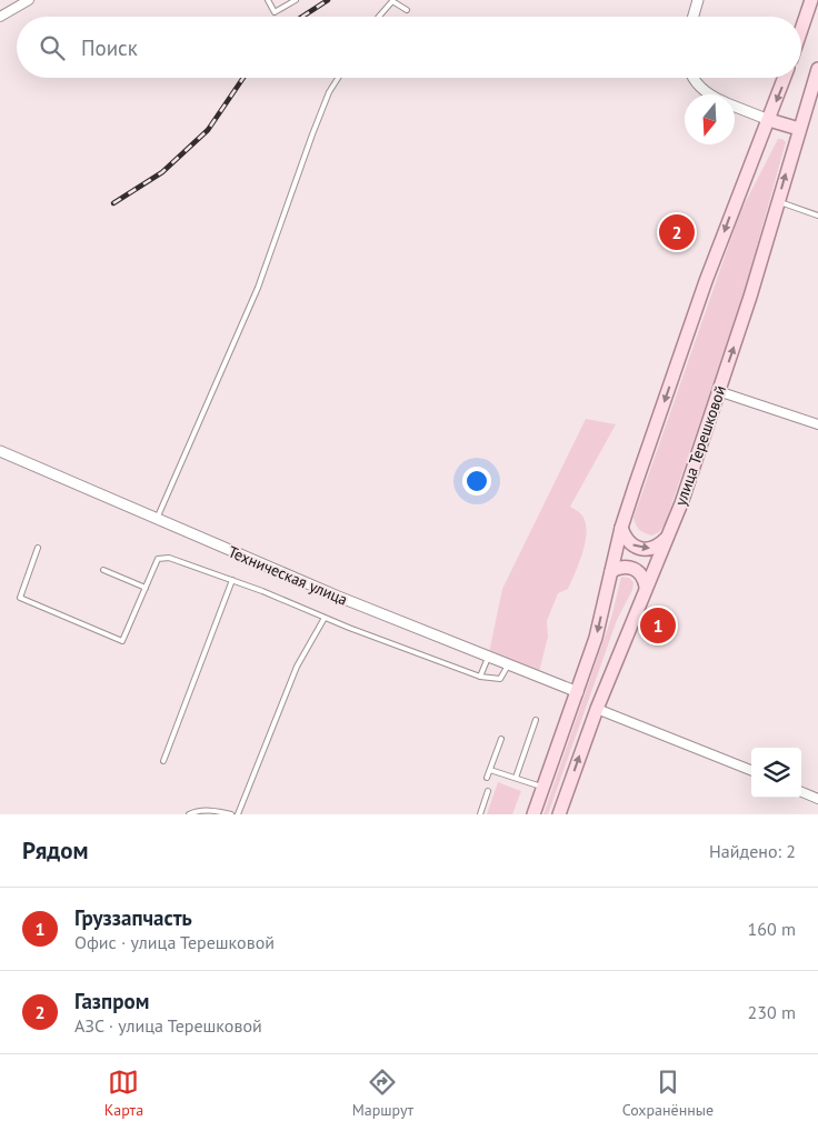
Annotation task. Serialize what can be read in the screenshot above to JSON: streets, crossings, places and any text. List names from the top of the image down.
{
  "streets": {
    "main road": ["улица Терешковой"],
    "street": ["Техническая улица"]
  },
  "north": "bottom",
  "page": {
    "search": "Поиск",
    "pins": ["2", "1"],
    "heading": ["Рядом", "Найдено: 2"],
    "list": [
      {
        "mark": "1",
        "name": "Груззапчасть",
        "note": "Офис · улица Терешковой",
        "value": "160 m"
      },
      {
        "mark": "2",
        "name": "Газпром",
        "note": "АЗС · улица Терешковой",
        "value": "230 m"
      }
    ],
    "nav": ["Карта", "Маршрут", "Сохранённые"]
  }
}
